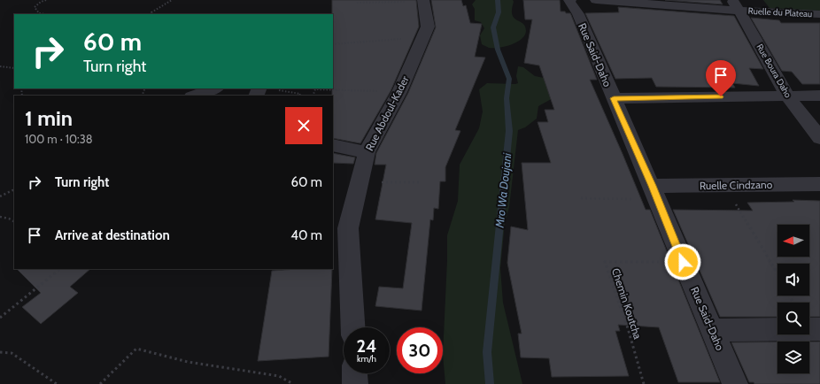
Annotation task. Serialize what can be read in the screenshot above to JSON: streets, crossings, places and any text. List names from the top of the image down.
{
  "streets": {
    "street": [
      "Ruelle du Plateau",
      "Rue Said-Daho",
      "Rue Boura Daho",
      "Rue Abdoul-Kader",
      "Ruelle Cindzano"
    ],
    "path": ["Chemin Koutcha"]
  },
  "crossings": [
    ["Ruelle du Plateau", "Rue Boura Daho"],
    ["Rue Said-Daho", "Ruelle Cindzano"],
    ["Rue Said-Daho", "Chemin Koutcha"]
  ],
  "water": ["Mro Wa Doujani"],
  "north": "left",
  "page": {
    "turn": ["60 m", "Turn right"],
    "heading": ["1 min", "100 m · 10:38"],
    "list": [
      {
        "name": "Turn right",
        "value": "60 m"
      },
      {
        "name": "Arrive at destination",
        "value": "40 m"
      }
    ],
    "speed": "24 km/h",
    "limit": "30"
  }
}
